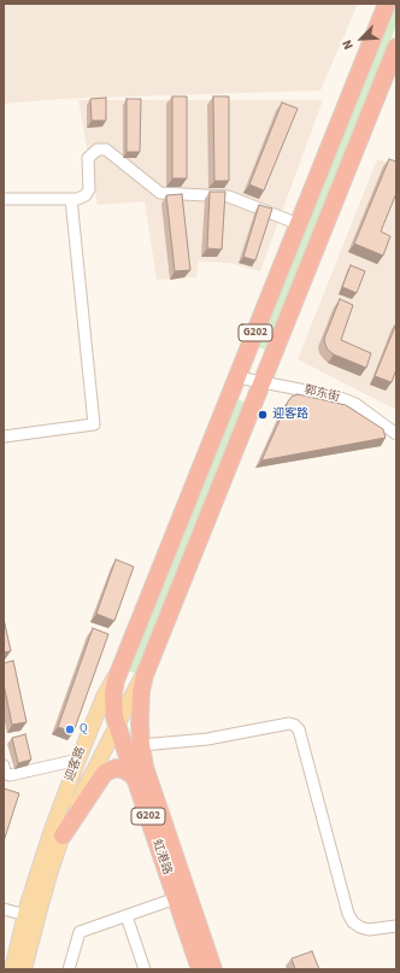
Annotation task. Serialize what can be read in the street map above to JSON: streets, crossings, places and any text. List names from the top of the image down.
{
  "streets": {
    "highway": ["G202", "迎客路", "虹港路"],
    "street": ["郭东街"]
  },
  "crossings": [
    ["郭东街", "迎客路"],
    ["迎客路", "虹港路"]
  ],
  "places": ["迎客路", "Q"],
  "north": "bottom left"
}
